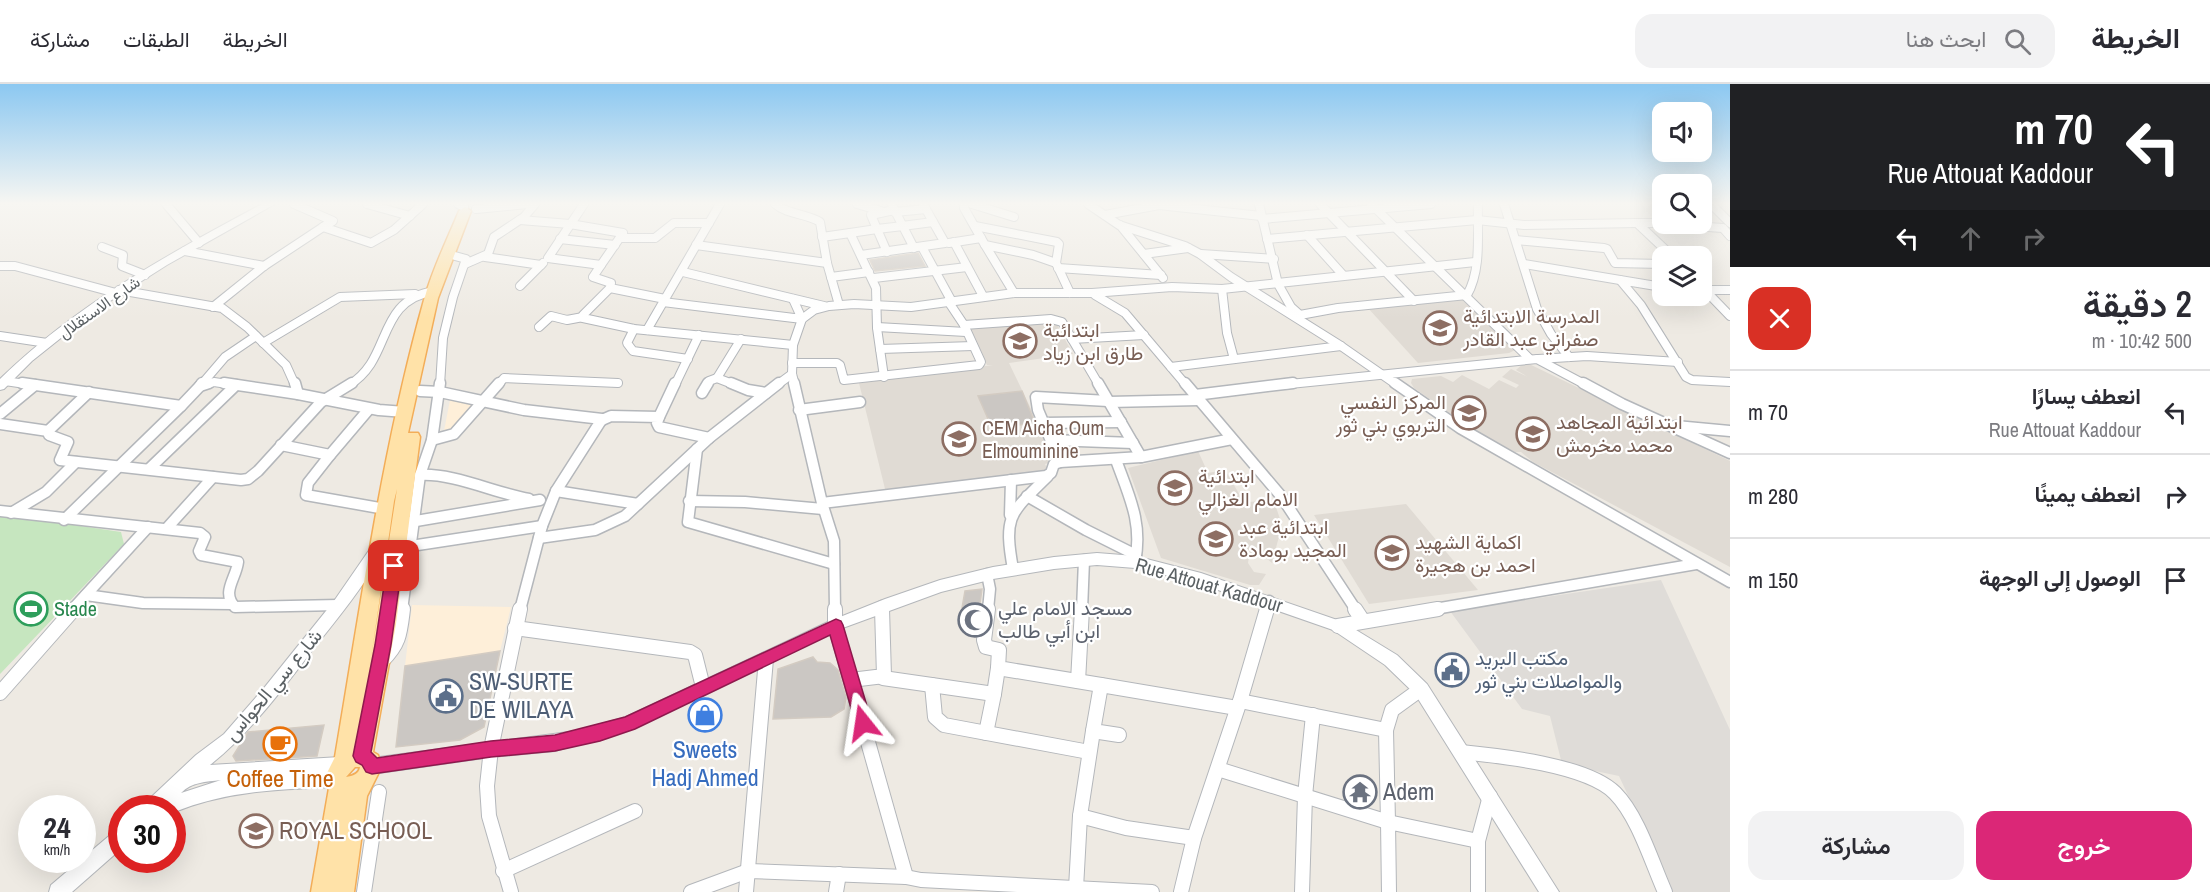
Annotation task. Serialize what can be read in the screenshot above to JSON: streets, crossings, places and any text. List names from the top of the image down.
{
  "streets": {
    "street": ["شارع الاستقلال", "Rue Attouat Kaddour", "شارع سي الحواس"]
  },
  "places": {
    "school or university": [
      "المدرسة الابتدائية صفراني عبد القادر",
      "ابتدائية طارق ابن زياد",
      "المركز النفسي التربوي بني ثور",
      "ابتدائية المجاهد محمد مخرمش",
      "CEM Aicha Oum Elmouminine",
      "ابتدائية الامام الغزالي",
      "ابتدائية عبد المجيد بومادة",
      "اكماية الشهيد احمد بن هجيرة",
      "ROYAL SCHOOL"
    ],
    "sports": ["Stade"],
    "mosque": ["مسجد الامام علي ابن أبي طالب"],
    "public building": ["مكتب البريد والمواصلات بني ثور", "SW-SURTE DE WILAYA"],
    "shop": ["Sweets Hadj Ahmed"],
    "cafe": ["Coffee Time"],
    "temple": ["Adem"]
  },
  "page": {
    "header": "الخريطة",
    "search": "ابحث هنا",
    "nav": ["الخريطة", "الطبقات", "مشاركة"],
    "turn": ["70 m", "Rue Attouat Kaddour"],
    "heading": ["2 دقيقة", "500 m · 10:42"],
    "list": [
      {
        "name": "انعطف يسارًا",
        "note": "Rue Attouat Kaddour",
        "value": "70 m"
      },
      {
        "name": "انعطف يمينًا",
        "value": "280 m"
      },
      {
        "name": "الوصول إلى الوجهة",
        "value": "150 m"
      }
    ],
    "speed": "24 km/h",
    "limit": "30",
    "buttons": ["خروج", "مشاركة"]
  }
}
